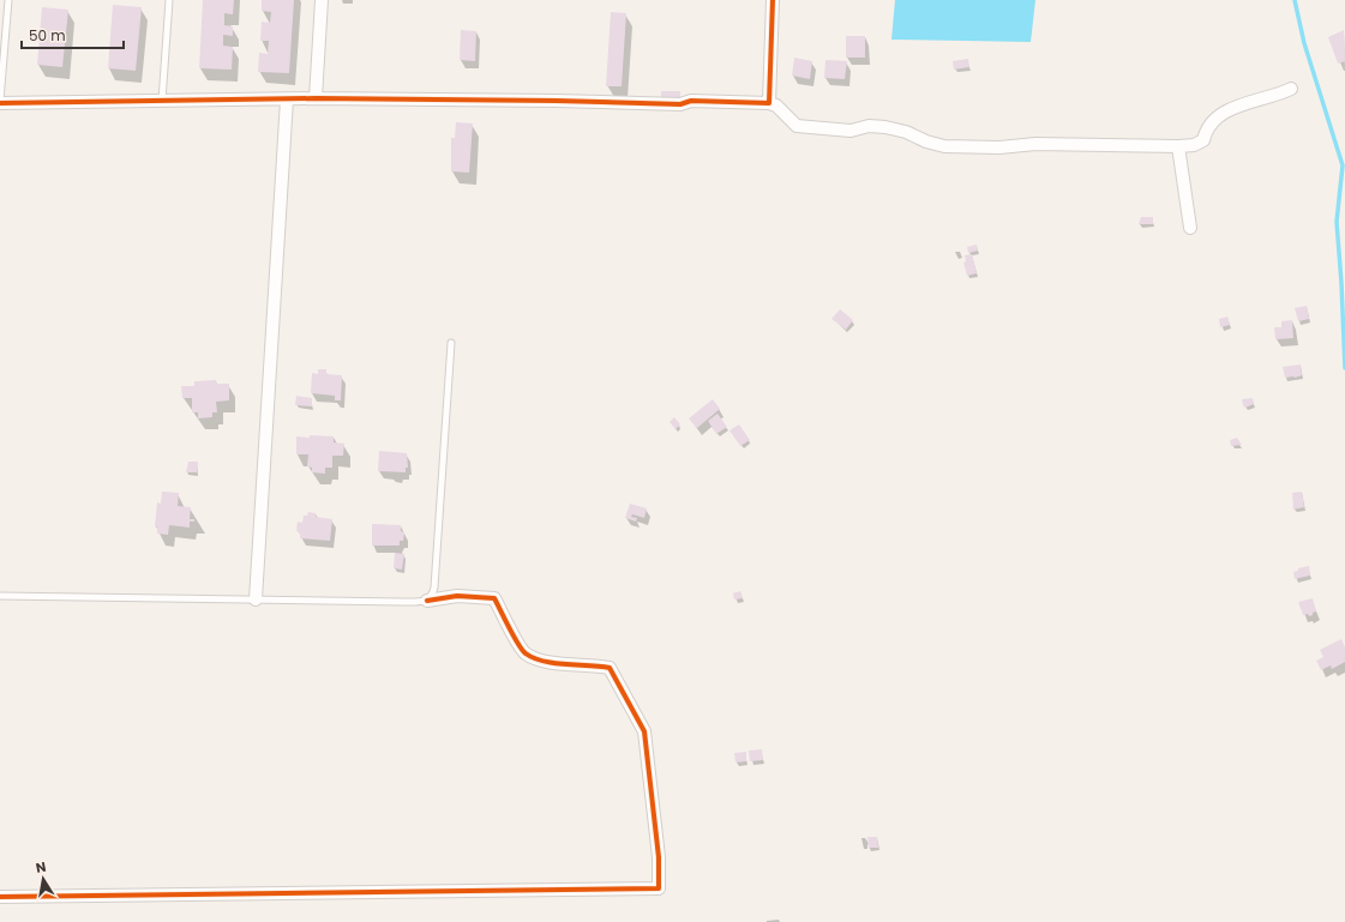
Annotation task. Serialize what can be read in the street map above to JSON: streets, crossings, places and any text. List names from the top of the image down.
{
  "scale_bar": "50 m",
  "north": "top"
}
